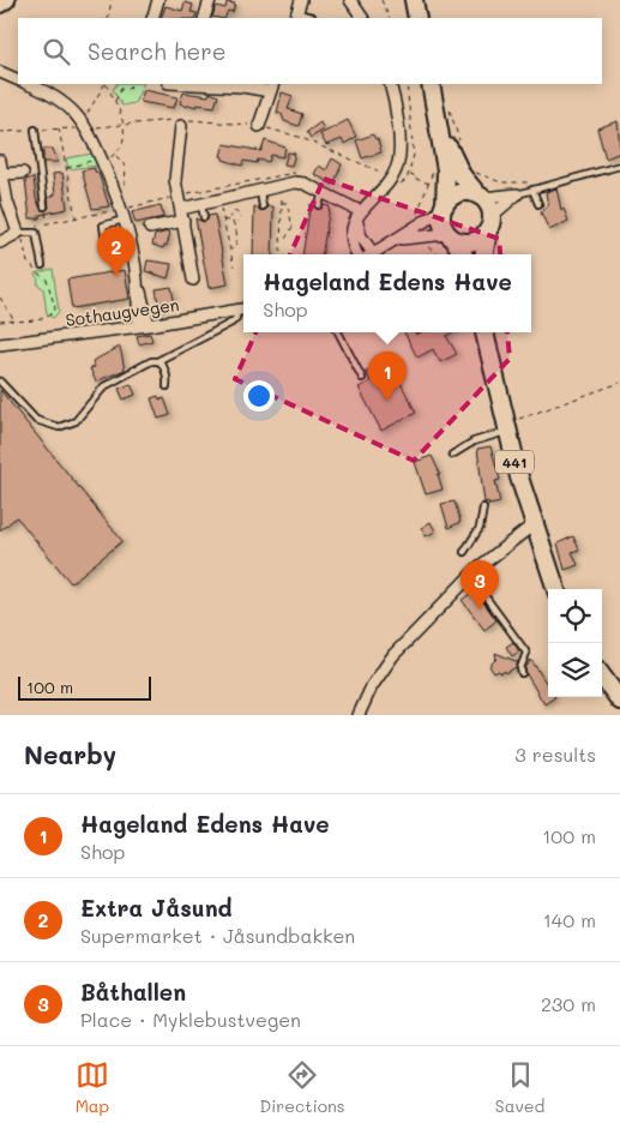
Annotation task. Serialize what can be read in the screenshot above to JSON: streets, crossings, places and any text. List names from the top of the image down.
{
  "streets": {
    "main road": ["441"],
    "street": ["Sothaugvegen"]
  },
  "scale_bar": "100 m",
  "page": {
    "search": "Search here",
    "pins": ["2", "1", "3"],
    "popup": ["Hageland Edens Have", "Shop"],
    "scale": "100 m",
    "heading": ["Nearby", "3 results"],
    "list": [
      {
        "mark": "1",
        "name": "Hageland Edens Have",
        "note": "Shop",
        "value": "100 m"
      },
      {
        "mark": "2",
        "name": "Extra Jåsund",
        "note": "Supermarket · Jåsundbakken",
        "value": "140 m"
      },
      {
        "mark": "3",
        "name": "Båthallen",
        "note": "Place · Myklebustvegen",
        "value": "230 m"
      }
    ],
    "nav": ["Map", "Directions", "Saved"]
  }
}
